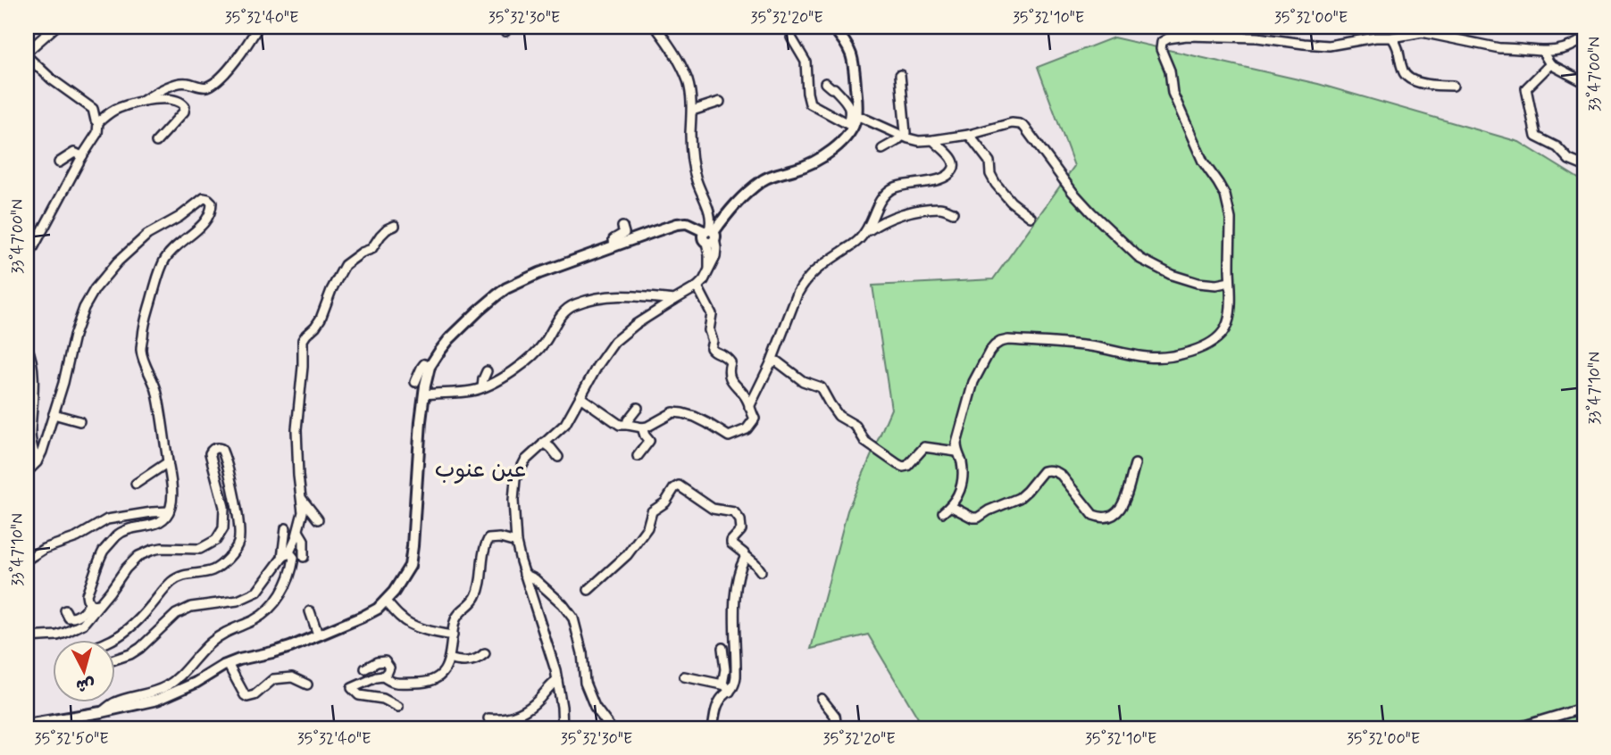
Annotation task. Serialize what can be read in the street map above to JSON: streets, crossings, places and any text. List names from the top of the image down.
{
  "districts": ["عين عنوب"],
  "north": "bottom",
  "coordinates": [
    "35°32'40\"E",
    "35°32'30\"E",
    "35°32'20\"E",
    "35°32'10\"E",
    "35°32'00\"E",
    "33°47'00\"N",
    "33°47'10\"N",
    "35°32'50\"E"
  ]
}
